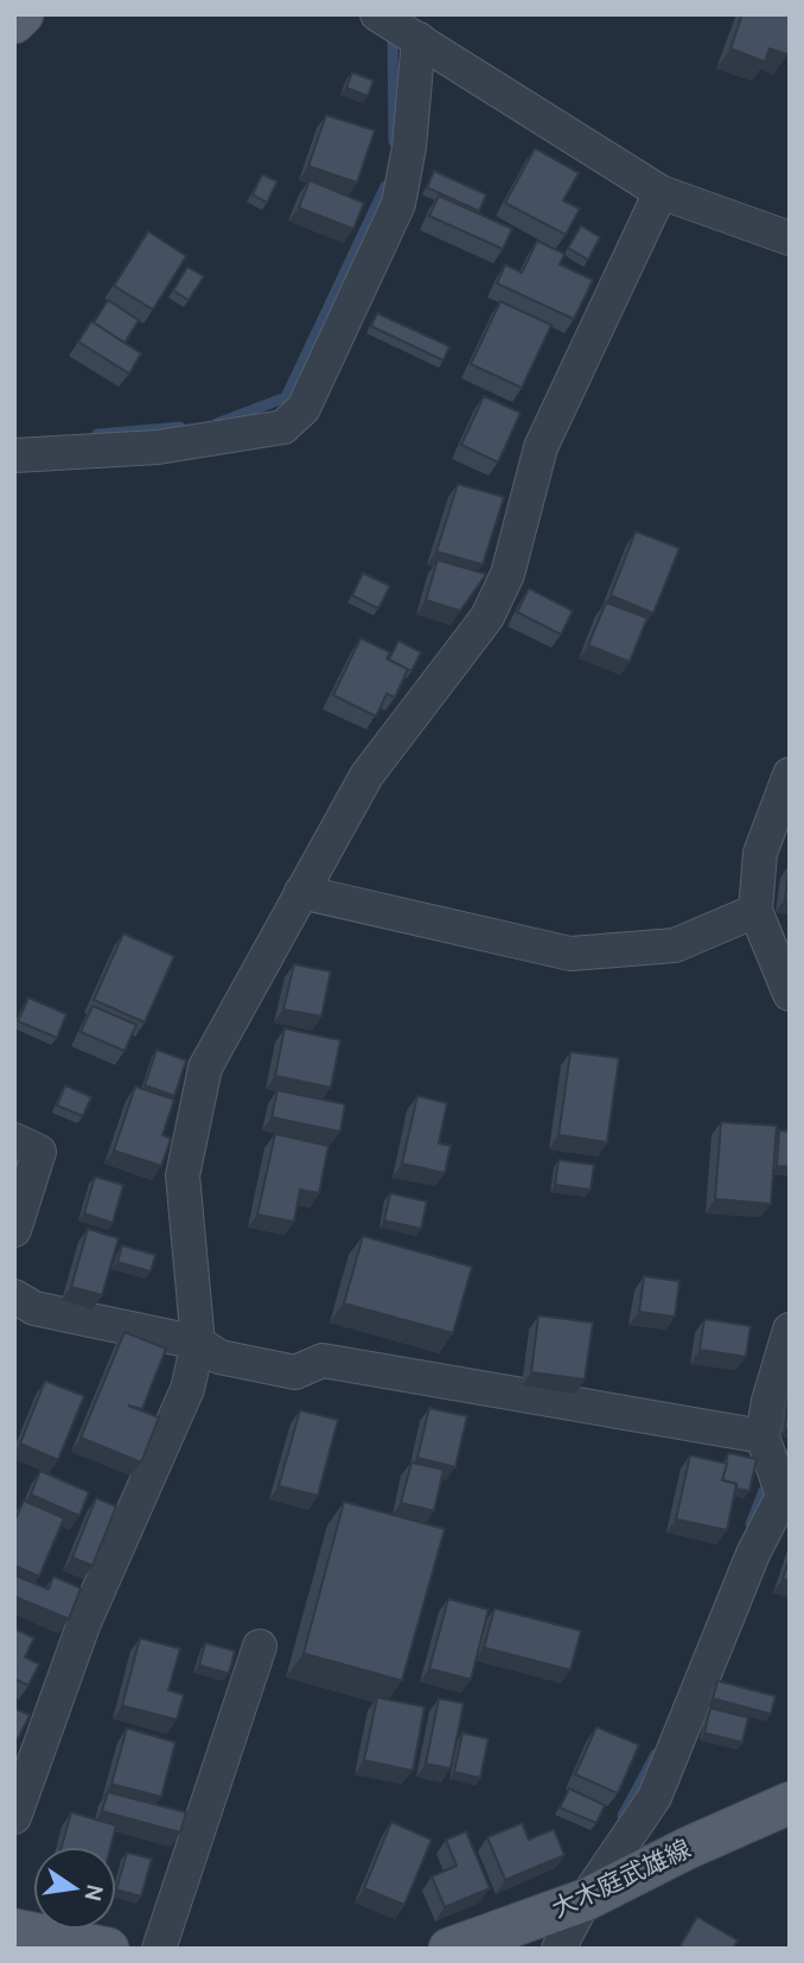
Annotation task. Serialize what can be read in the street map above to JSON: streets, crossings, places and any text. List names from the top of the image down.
{
  "streets": {
    "main road": ["大木庭武雄線"]
  },
  "north": "right"
}
